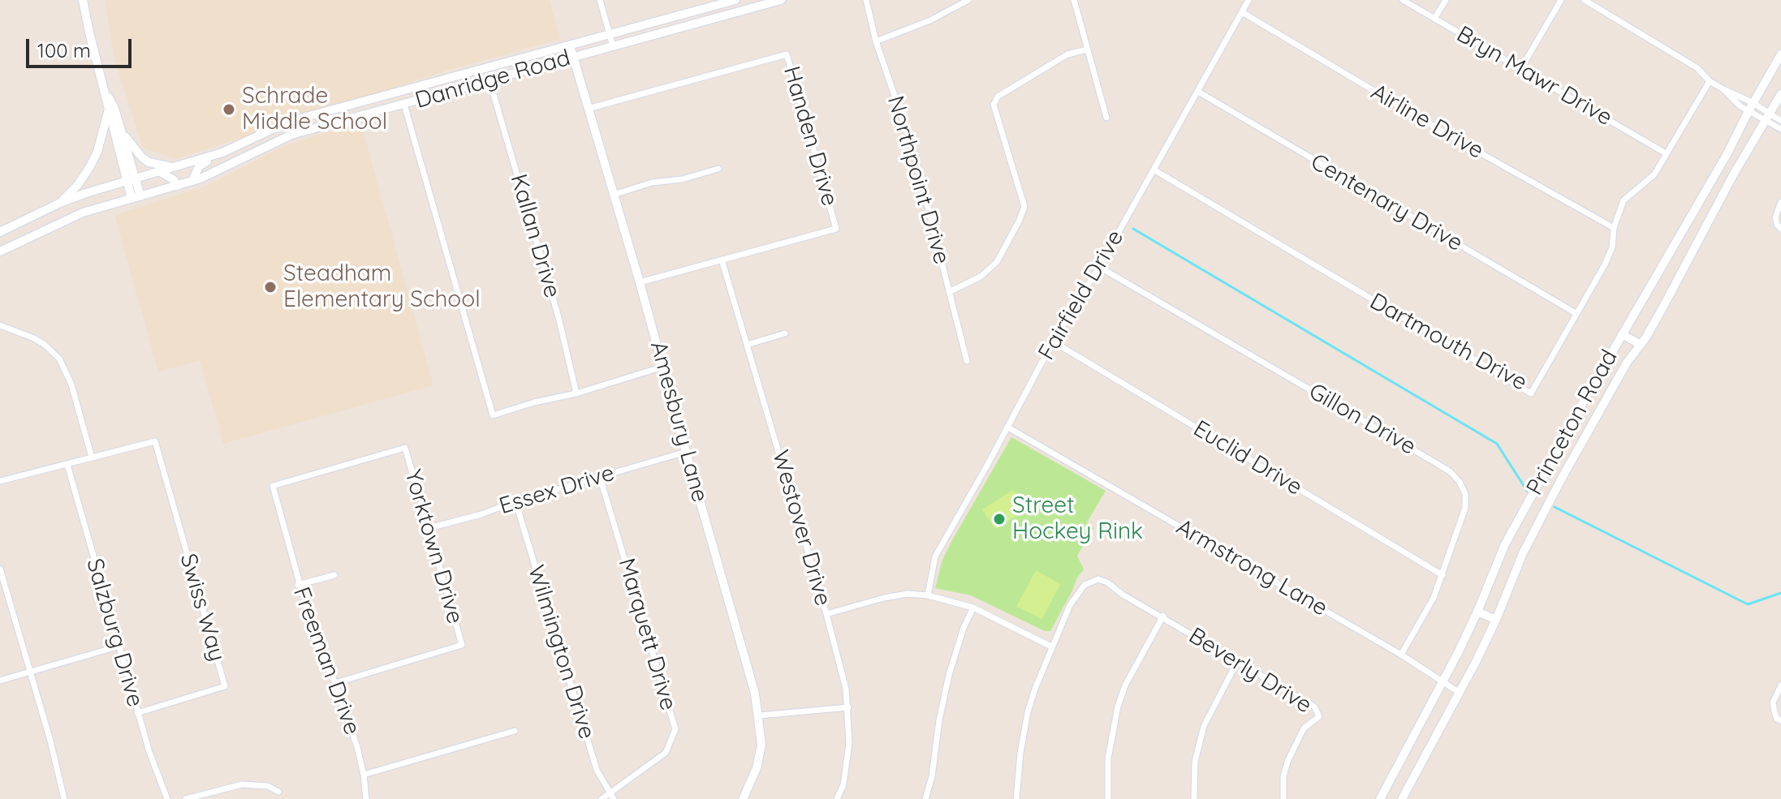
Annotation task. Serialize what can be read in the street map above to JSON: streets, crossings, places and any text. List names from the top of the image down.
{
  "streets": {
    "main road": ["Danridge Road", "Amesbury Lane", "Princeton Road"],
    "street": [
      "Bryn Mawr Drive",
      "Airline Drive",
      "Handen Drive",
      "Northpoint Drive",
      "Centenary Drive",
      "Kallan Drive",
      "Fairfield Drive",
      "Dartmouth Drive",
      "Gillon Drive",
      "Euclid Drive",
      "Essex Drive",
      "Westover Drive",
      "Yorktown Drive",
      "Armstrong Lane",
      "Swiss Way",
      "Salzburg Drive",
      "Marquett Drive",
      "Wilmington Drive",
      "Freeman Drive",
      "Beverly Drive"
    ]
  },
  "crossings": [
    ["Bryn Mawr Drive", "Dartmouth Drive"],
    ["Danridge Road", "Kallan Drive"],
    ["Danridge Road", "Amesbury Lane"],
    ["Airline Drive", "Fairfield Drive"],
    ["Airline Drive", "Dartmouth Drive"],
    ["Handen Drive", "Amesbury Lane"],
    ["Handen Drive", "Westover Drive"],
    ["Centenary Drive", "Fairfield Drive"],
    ["Centenary Drive", "Dartmouth Drive"],
    ["Fairfield Drive", "Dartmouth Drive"],
    ["Fairfield Drive", "Gillon Drive"],
    ["Fairfield Drive", "Euclid Drive"],
    ["Fairfield Drive", "Armstrong Lane"],
    ["Gillon Drive", "Euclid Drive"],
    ["Gillon Drive", "Armstrong Lane"],
    ["Amesbury Lane", "Essex Drive"],
    ["Princeton Road", "Armstrong Lane"],
    ["Essex Drive", "Yorktown Drive"],
    ["Essex Drive", "Marquett Drive"],
    ["Essex Drive", "Wilmington Drive"],
    ["Yorktown Drive", "Freeman Drive"],
    ["Swiss Way", "Salzburg Drive"],
    ["Marquett Drive", "Wilmington Drive"]
  ],
  "places": ["Schrade Middle School", "Steadham Elementary School", "Street Hockey Rink"],
  "scale_bar": "100 m"
}
